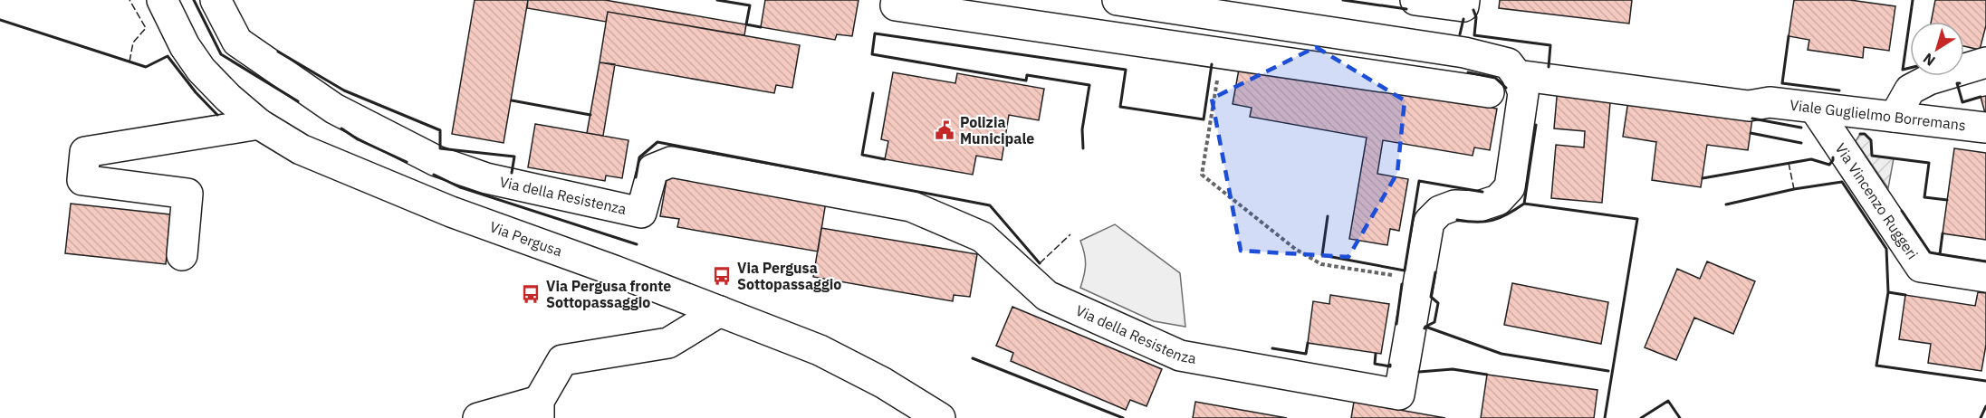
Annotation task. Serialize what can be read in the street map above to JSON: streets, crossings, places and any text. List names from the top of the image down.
{
  "streets": {
    "street": [
      "Viale Guglielmo Borremans",
      "Via della Resistenza",
      "Via Vincenzo Ruggeri",
      "Via Pergusa"
    ]
  },
  "crossings": [
    ["Viale Guglielmo Borremans", "Via della Resistenza"],
    ["Viale Guglielmo Borremans", "Via Vincenzo Ruggeri"]
  ],
  "places": {
    "public building": ["Polizia Municipale"],
    "bus stop": ["Via Pergusa Sottopassaggio", "Via Pergusa fronte Sottopassaggio"]
  },
  "north": "bottom left"
}
